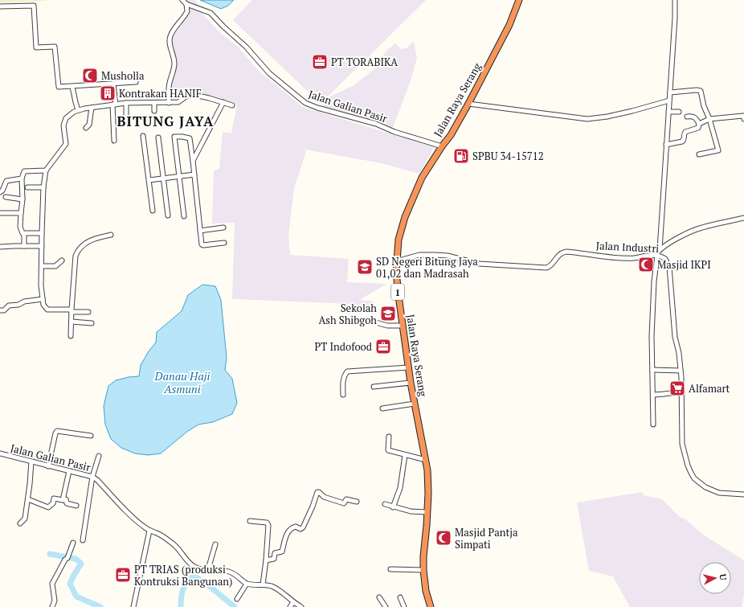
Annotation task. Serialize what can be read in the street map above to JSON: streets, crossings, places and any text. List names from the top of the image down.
{
  "streets": {
    "highway": ["Jalan Raya Serang", "1"],
    "street": ["Jalan Galian Pasir", "Jalan Industri"]
  },
  "crossings": [
    ["Jalan Raya Serang", "Jalan Galian Pasir"],
    ["Jalan Raya Serang", "Jalan Industri"]
  ],
  "districts": ["BITUNG JAYA"],
  "water": ["Danau Haji Asmuni"],
  "places": {
    "office": ["PT TORABIKA", "PT Indofood", "PT TRIAS (produksi Kontruksi Bangunan)"],
    "mosque": ["Musholla", "Masjid IKPI", "Masjid Pantja Simpati"],
    "building": ["Kontrakan HANIF"],
    "fuel station": ["SPBU 34-15712"],
    "school or university": ["SD Negeri Bitung Jaya 01,02 dan Madrasah", "Sekolah Ash Shibgoh"],
    "supermarket": ["Alfamart"]
  },
  "north": "right"
}
